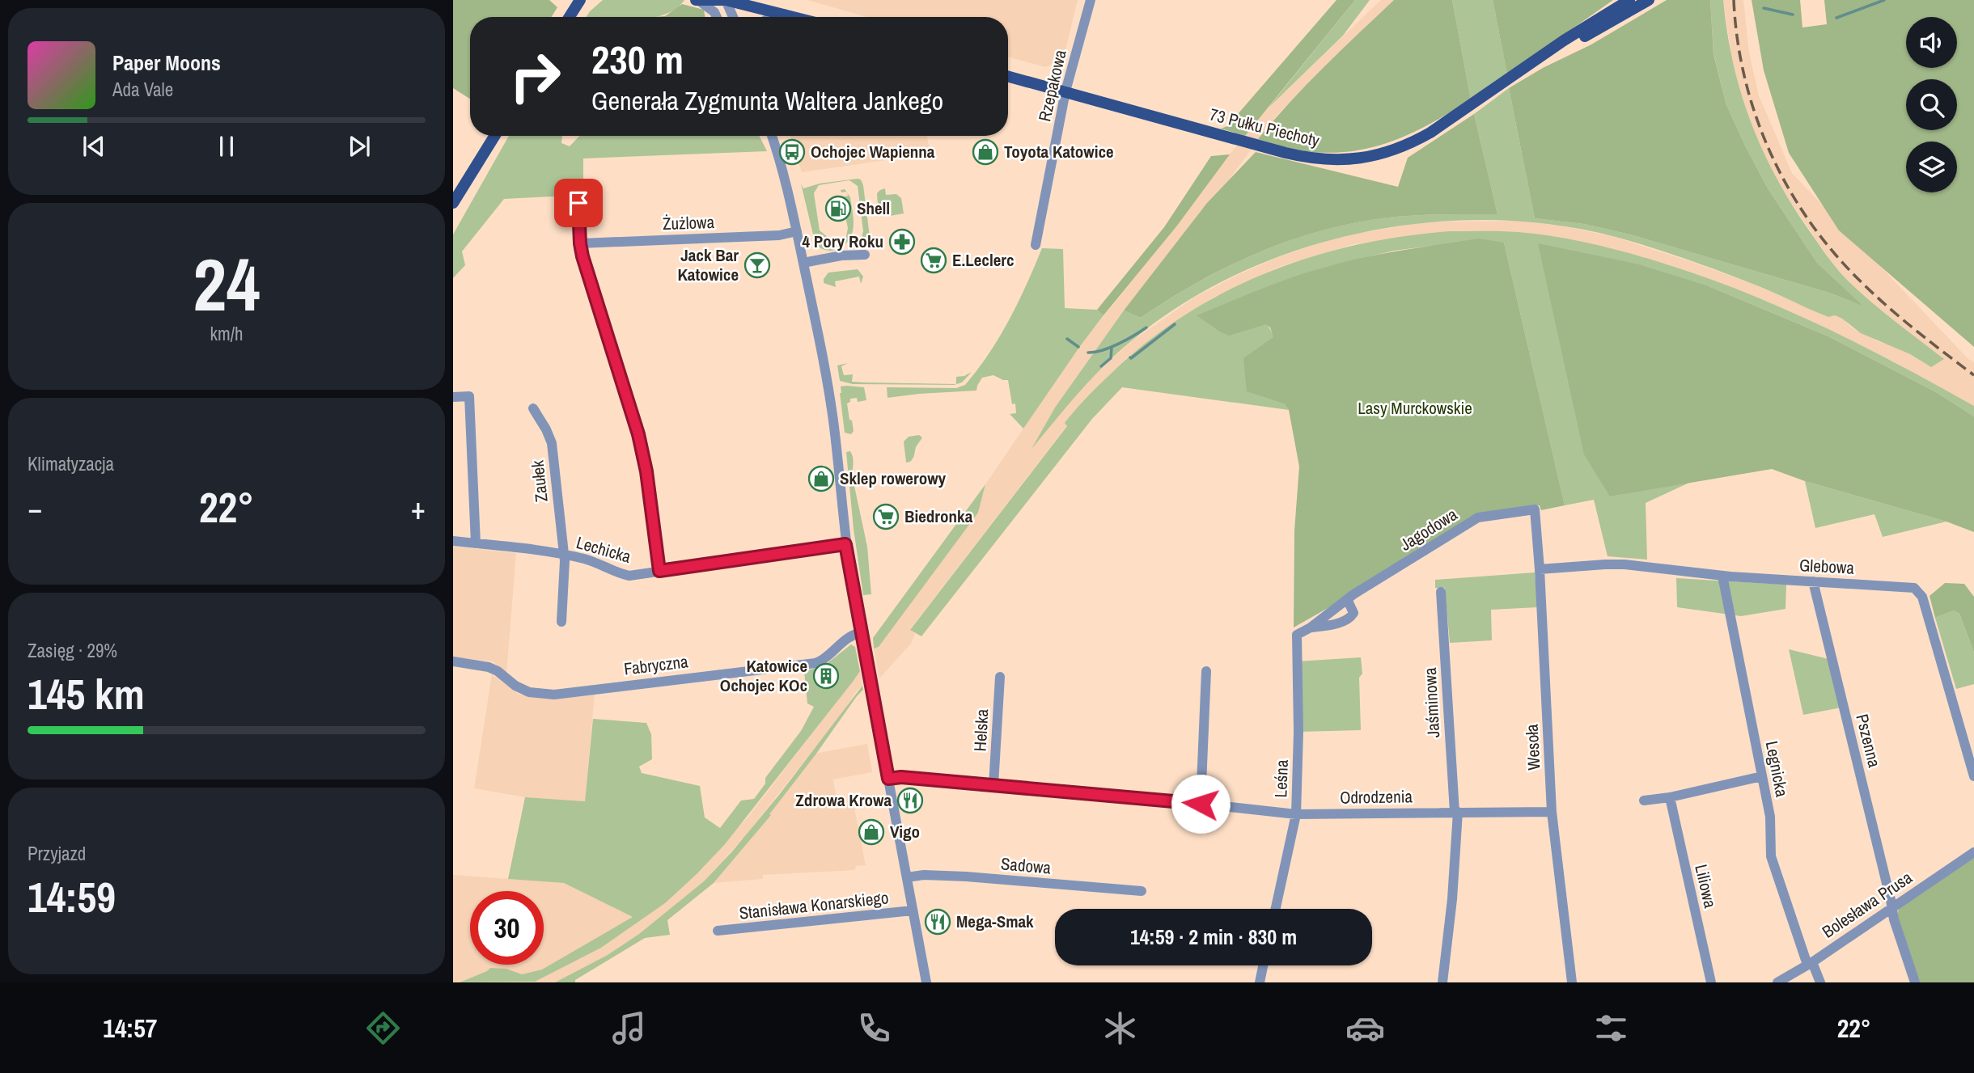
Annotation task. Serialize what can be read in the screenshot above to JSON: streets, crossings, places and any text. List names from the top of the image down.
{
  "streets": {
    "main road": ["73 Pułku Piechoty"],
    "street": [
      "Rzepakowa",
      "Żużlowa",
      "Zaułek",
      "Jagodowa",
      "Lechicka",
      "Glebowa",
      "Fabryczna",
      "Jaśminowa",
      "Helska",
      "Pszenna",
      "Wesoła",
      "Legnicka",
      "Leśna",
      "Odrodzenia",
      "Sadowa",
      "Liliowa",
      "Bolesława Prusa",
      "Stanisława Konarskiego"
    ]
  },
  "crossings": [
    ["Rzepakowa", "73 Pułku Piechoty"],
    ["Zaułek", "Lechicka"],
    ["Jagodowa", "Wesoła"],
    ["Jagodowa", "Leśna"],
    ["Glebowa", "Pszenna"],
    ["Glebowa", "Wesoła"],
    ["Glebowa", "Legnicka"],
    ["Jaśminowa", "Odrodzenia"],
    ["Helska", "Odrodzenia"],
    ["Pszenna", "Bolesława Prusa"],
    ["Wesoła", "Odrodzenia"],
    ["Legnicka", "Bolesława Prusa"],
    ["Leśna", "Odrodzenia"]
  ],
  "parks": ["Lasy Murckowskie"],
  "places": {
    "bus stop": ["Ochojec Wapienna"],
    "shop": ["Toyota Katowice", "Sklep rowerowy", "Vigo"],
    "fuel station": ["Shell"],
    "pharmacy": ["4 Pory Roku"],
    "supermarket": ["E.Leclerc", "Biedronka"],
    "bar": ["Jack Bar Katowice"],
    "building": ["Katowice Ochojec KOc"],
    "restaurant": ["Zdrowa Krowa", "Mega-Smak"]
  },
  "page": {
    "turn": ["230 m", "Generała Zygmunta Waltera Jankego"],
    "song": ["Paper Moons", "Ada Vale"],
    "tile": [
      ["24", "km/h"],
      "Klimatyzacja",
      ["Zasięg · 29%", "145 km"],
      ["Przyjazd", "14:59"]
    ],
    "heat": ["−", "22°", "+"],
    "limit": "30",
    "trip": "14:59 · 2 min · 830 m",
    "tabs": ["14:57", "22°"]
  }
}
